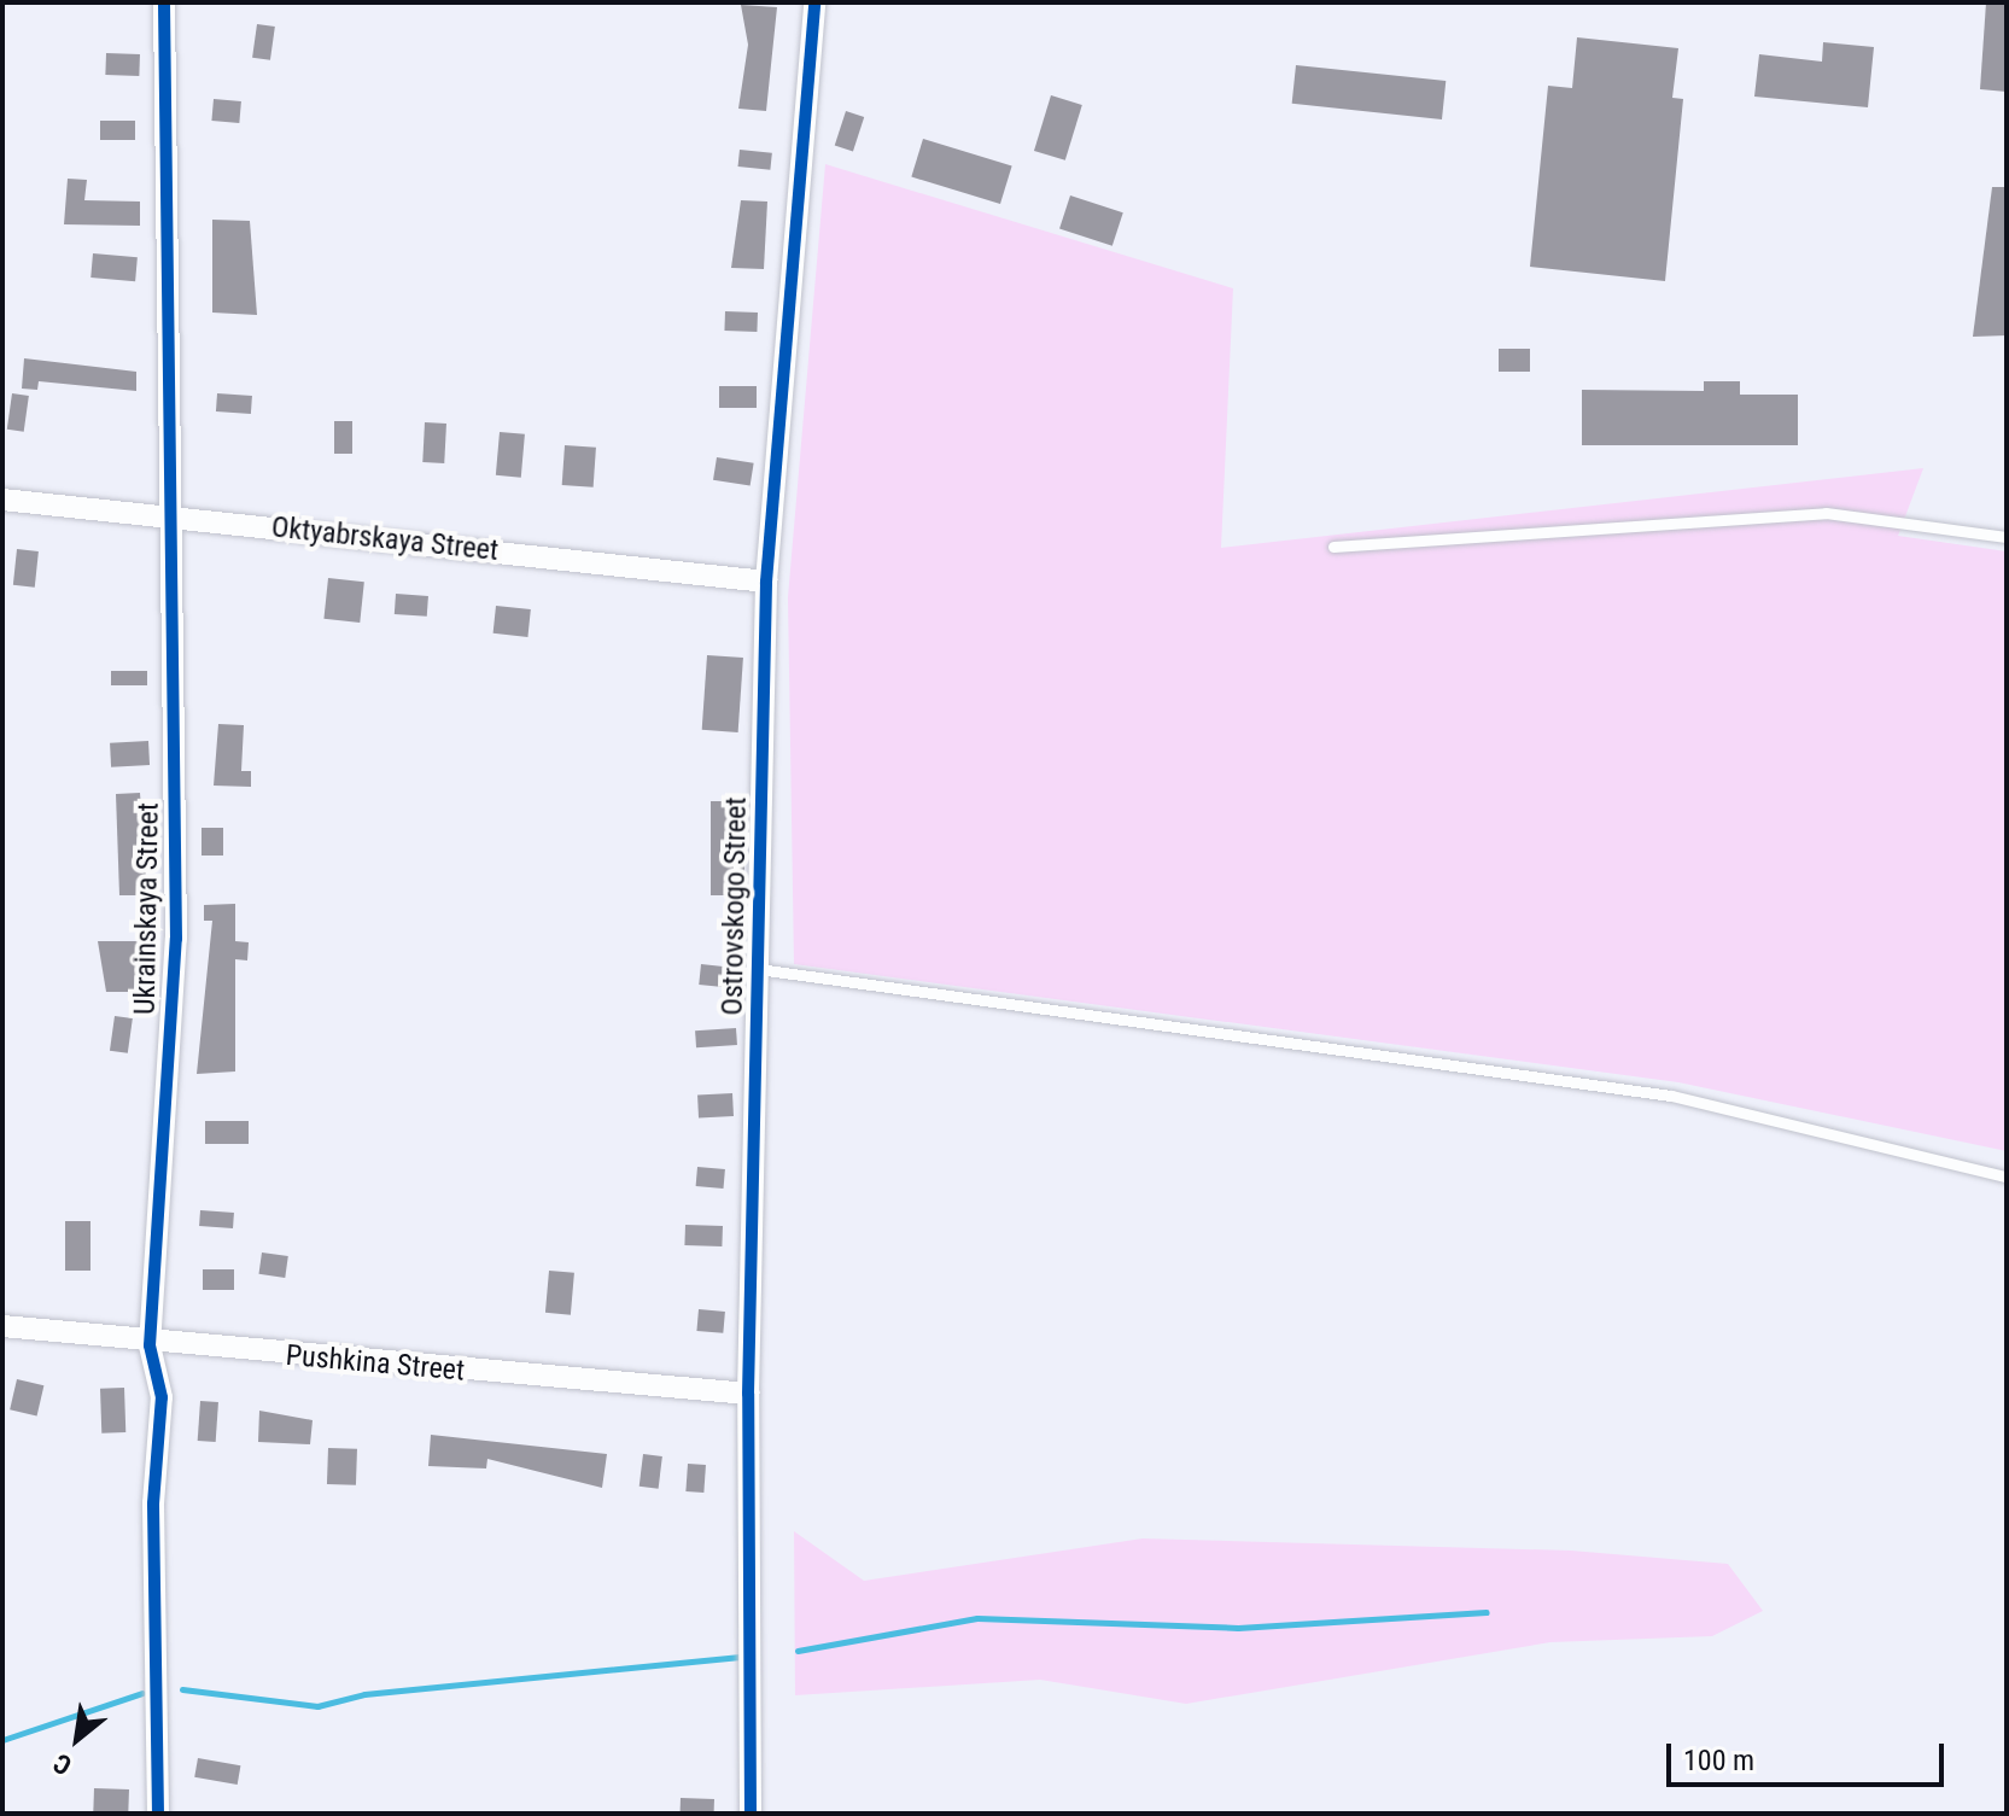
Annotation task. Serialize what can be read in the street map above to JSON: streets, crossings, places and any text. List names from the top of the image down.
{
  "streets": {
    "street": [
      "Oktyabrskaya Street",
      "Ostrovskogo Street",
      "Ukrainskaya Street",
      "Pushkina Street"
    ]
  },
  "crossings": [
    ["Oktyabrskaya Street", "Ostrovskogo Street"],
    ["Oktyabrskaya Street", "Ukrainskaya Street"],
    ["Ostrovskogo Street", "Pushkina Street"],
    ["Ukrainskaya Street", "Pushkina Street"]
  ],
  "scale_bar": "100 m",
  "north": "bottom left"
}
